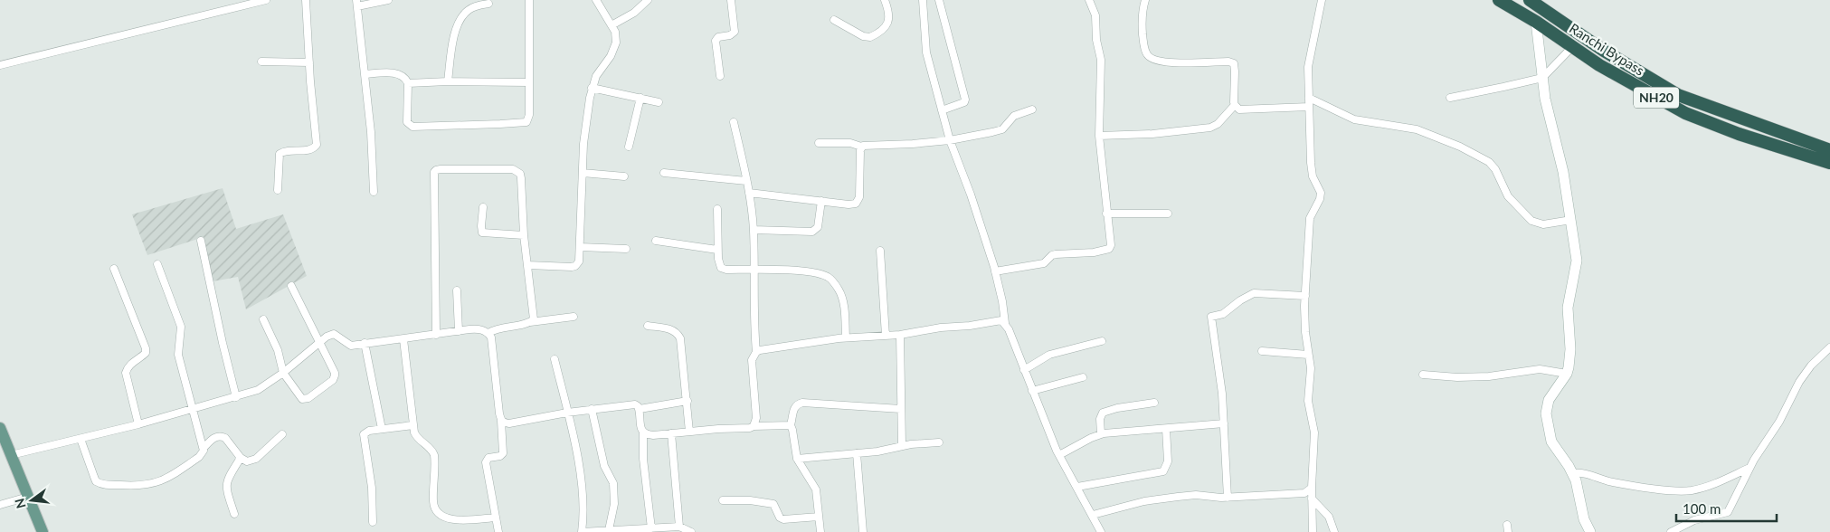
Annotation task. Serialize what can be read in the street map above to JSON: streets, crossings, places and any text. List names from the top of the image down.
{
  "streets": {
    "highway": ["Ranchi Bypass", "NH20"]
  },
  "scale_bar": "100 m",
  "north": "left"
}
